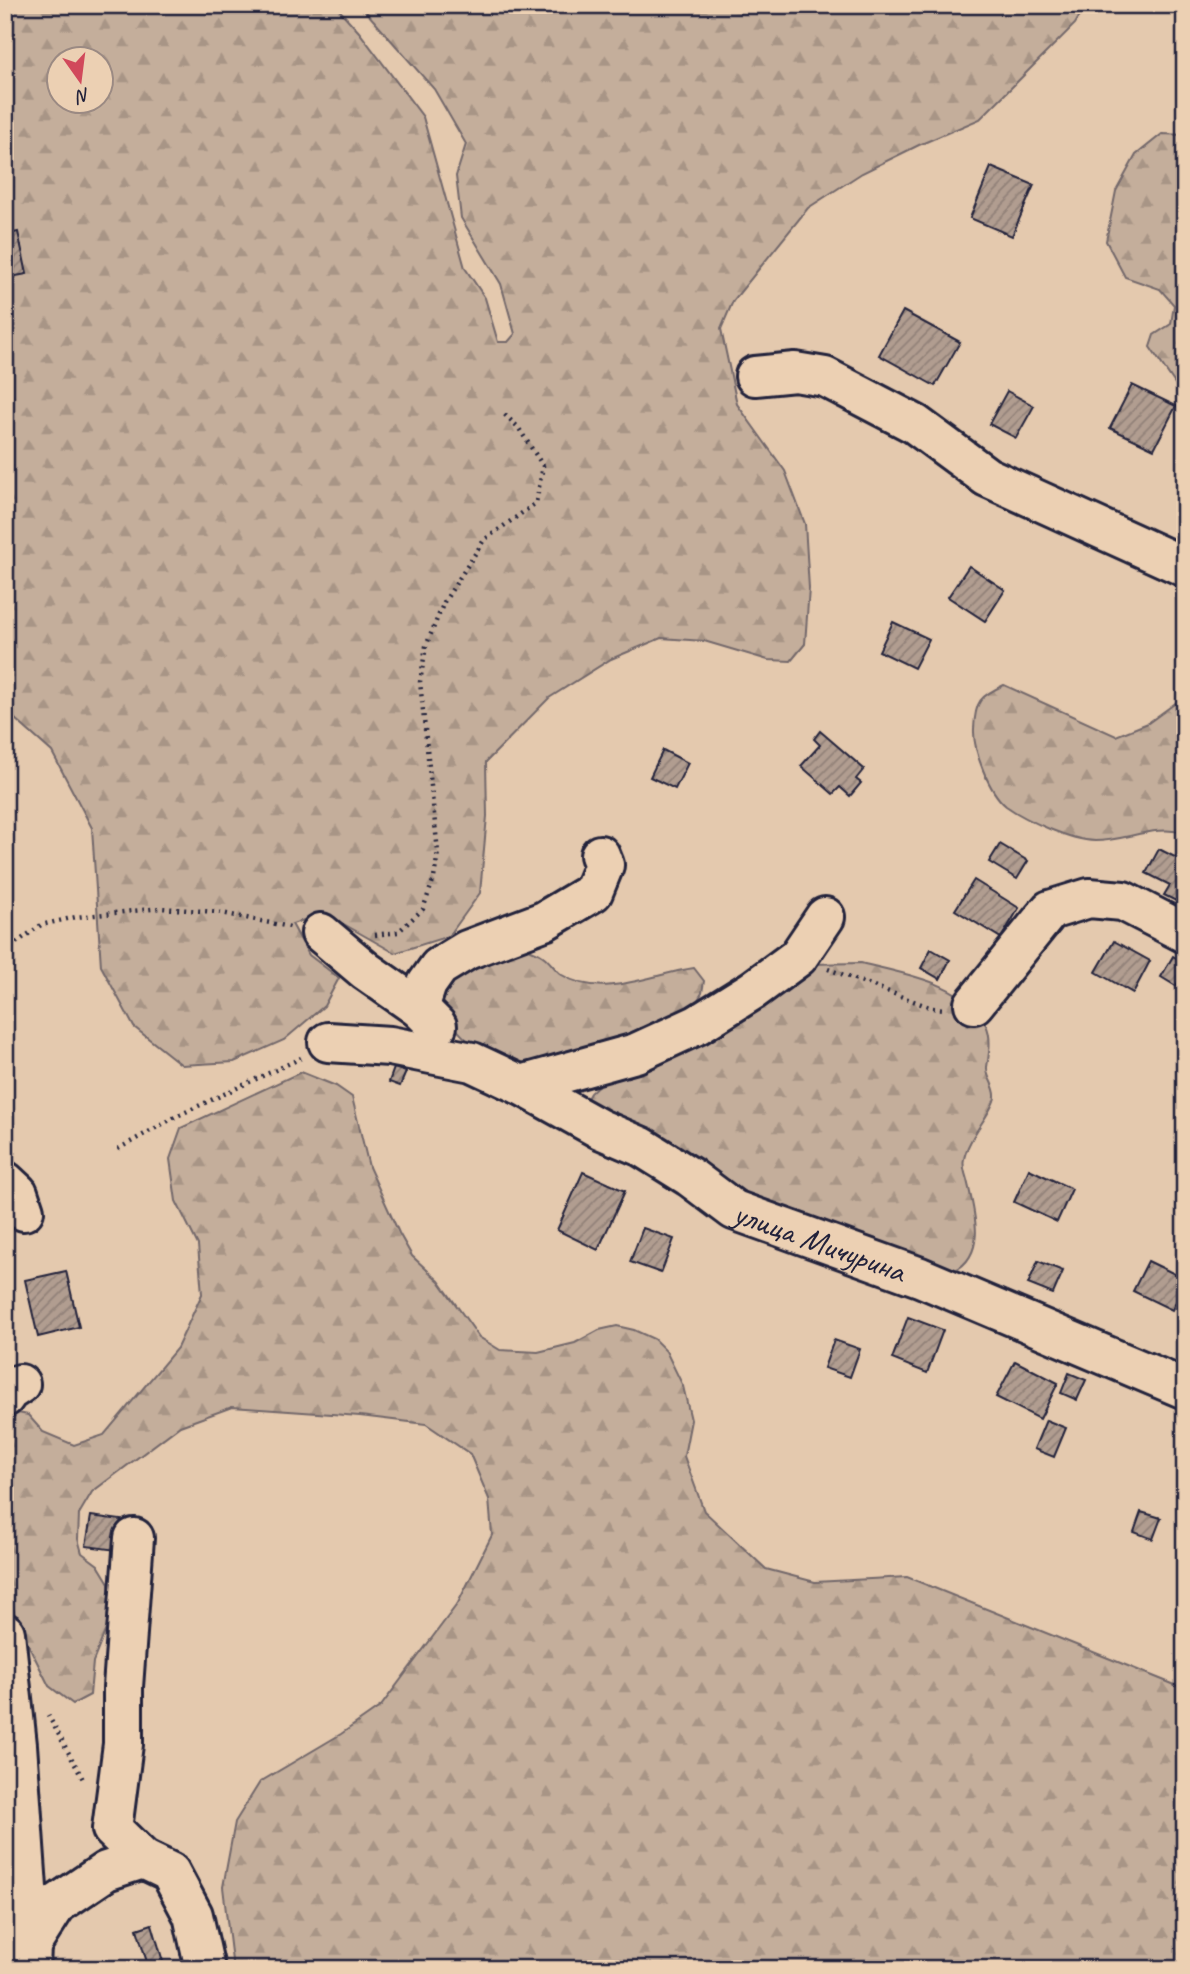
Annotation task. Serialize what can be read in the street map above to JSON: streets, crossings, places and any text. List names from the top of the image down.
{
  "streets": {
    "street": ["улица Мичурина"]
  },
  "north": "bottom"
}
